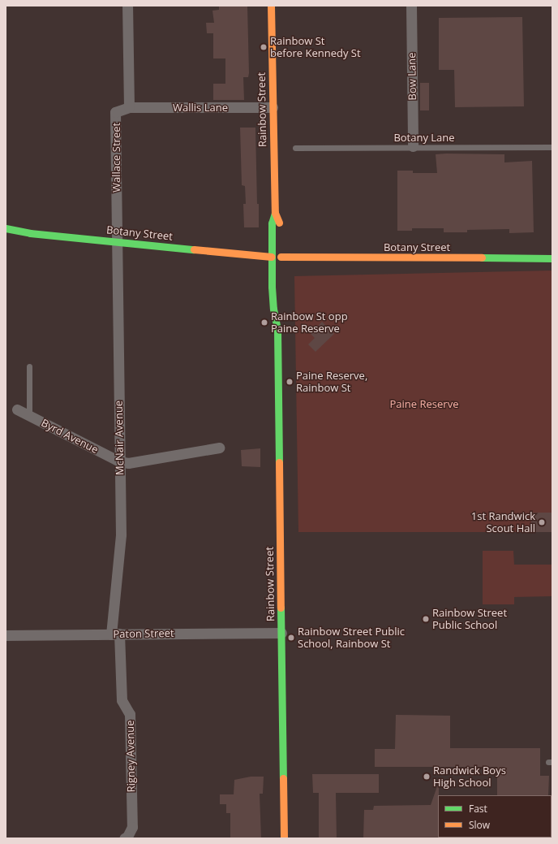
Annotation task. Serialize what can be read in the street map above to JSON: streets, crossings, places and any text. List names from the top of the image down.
{
  "streets": {
    "main road": ["Rainbow Street", "Botany Street"],
    "street": [
      "Bow Lane",
      "Wallis Lane",
      "Wallace Street",
      "Byrd Avenue",
      "McNair Avenue",
      "Paton Street",
      "Rigney Avenue"
    ],
    "lane": ["Botany Lane"]
  },
  "crossings": [
    ["Bow Lane", "Botany Lane"],
    ["Wallis Lane", "Rainbow Street"],
    ["Wallis Lane", "Wallace Street"],
    ["Rainbow Street", "Botany Street"],
    ["Rainbow Street", "Paton Street"],
    ["Wallace Street", "Botany Street"],
    ["Wallace Street", "McNair Avenue"],
    ["Botany Street", "McNair Avenue"],
    ["Byrd Avenue", "McNair Avenue"],
    ["McNair Avenue", "Paton Street"],
    ["McNair Avenue", "Rigney Avenue"],
    ["Paton Street", "Rigney Avenue"]
  ],
  "parks": ["Paine Reserve"],
  "places": [
    "Rainbow St before Kennedy St",
    "Rainbow St opp Paine Reserve",
    "Paine Reserve, Rainbow St",
    "1st Randwick Scout Hall",
    "Rainbow Street Public School",
    "Rainbow Street Public School, Rainbow St",
    "Randwick Boys High School"
  ],
  "legend": ["Fast", "Slow"]
}
